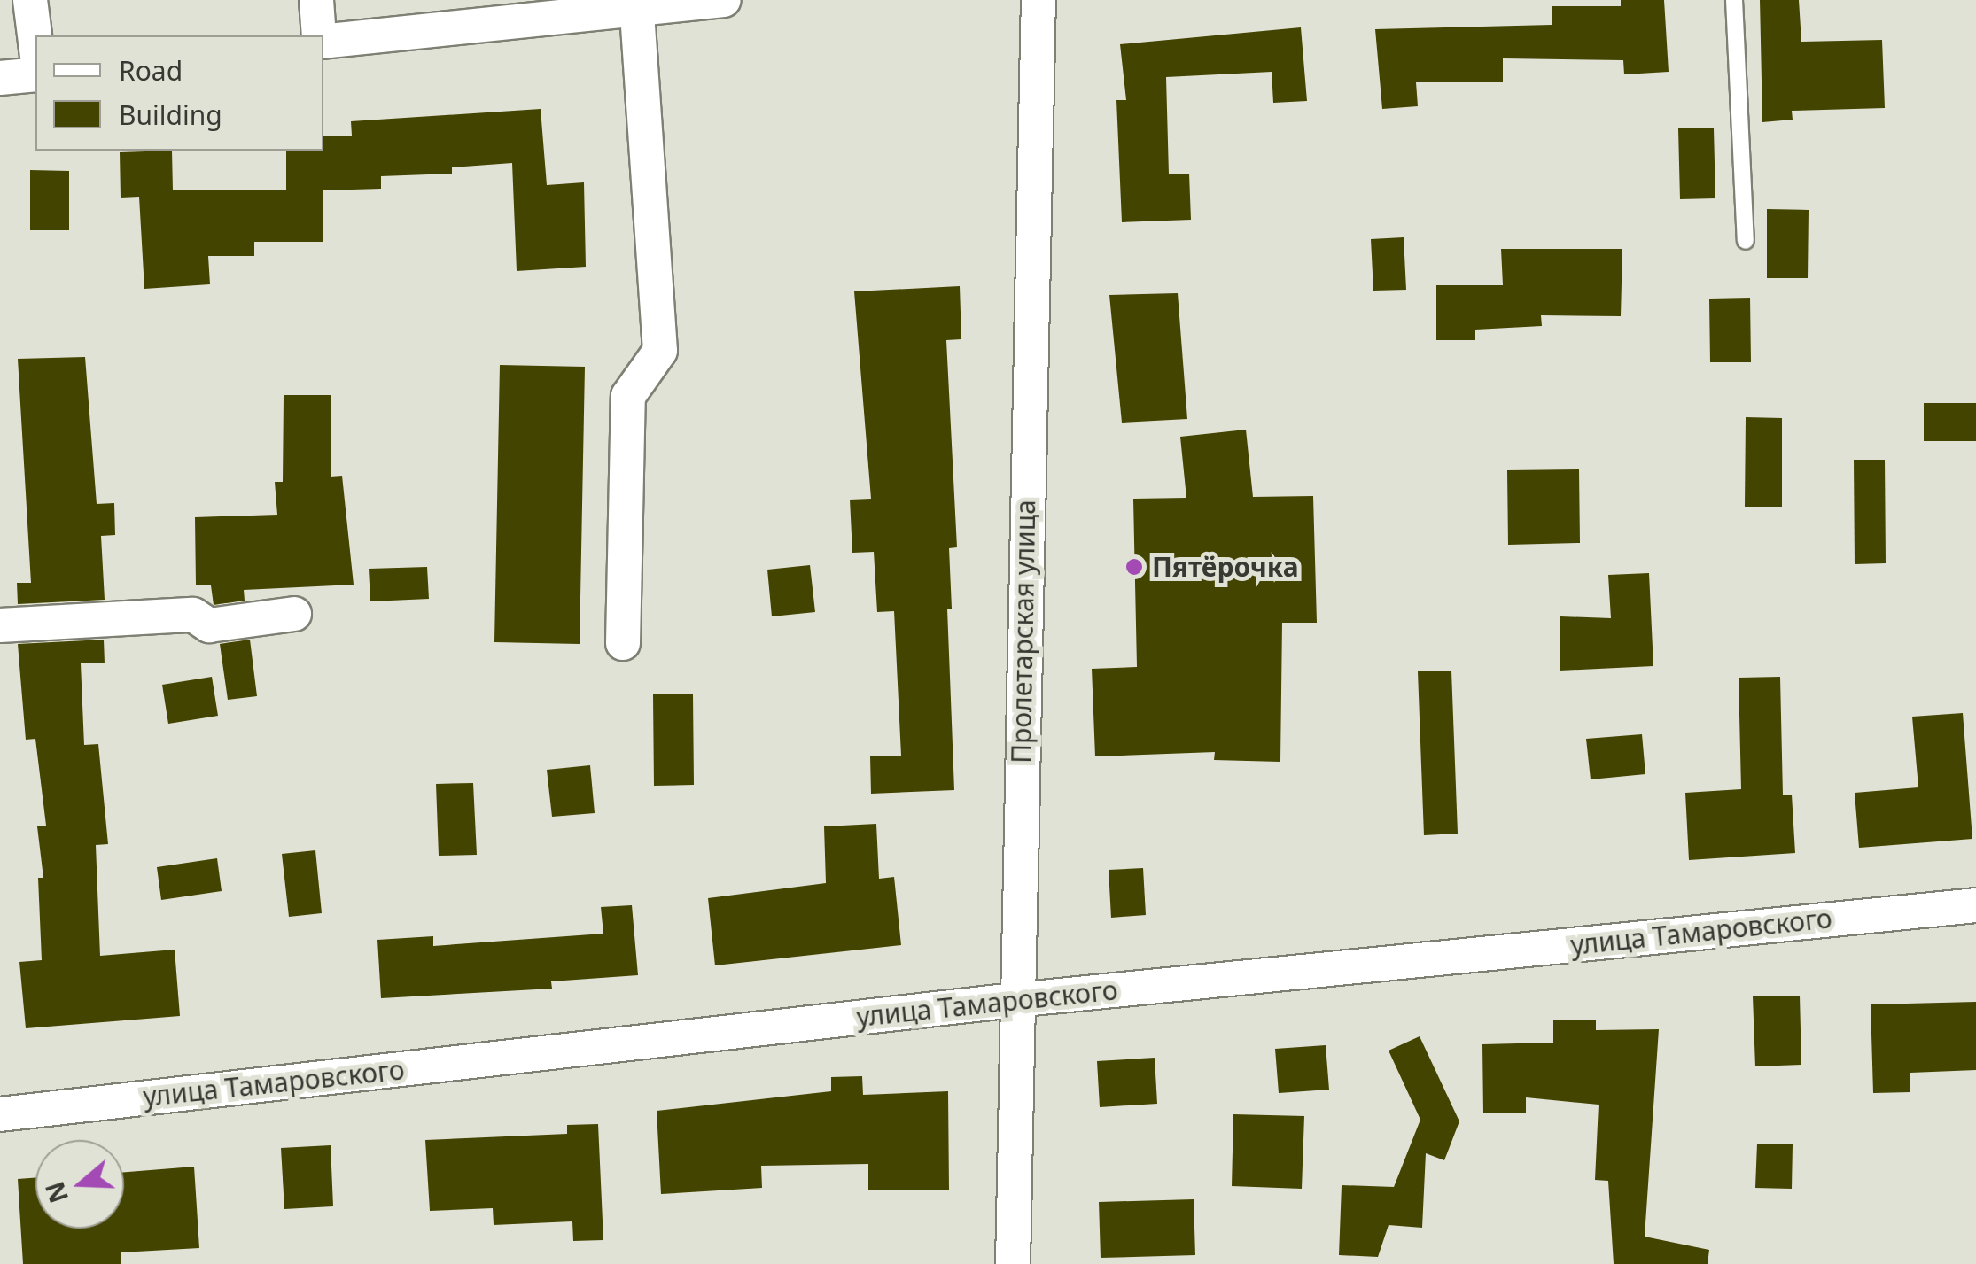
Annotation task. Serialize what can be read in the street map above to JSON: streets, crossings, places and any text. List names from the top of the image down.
{
  "streets": {
    "street": ["Пролетарская улица", "улица Тамаровского"]
  },
  "crossings": [
    ["Пролетарская улица", "улица Тамаровского"]
  ],
  "places": ["Пятёрочка"],
  "legend": ["Road", "Building"],
  "north": "left"
}
